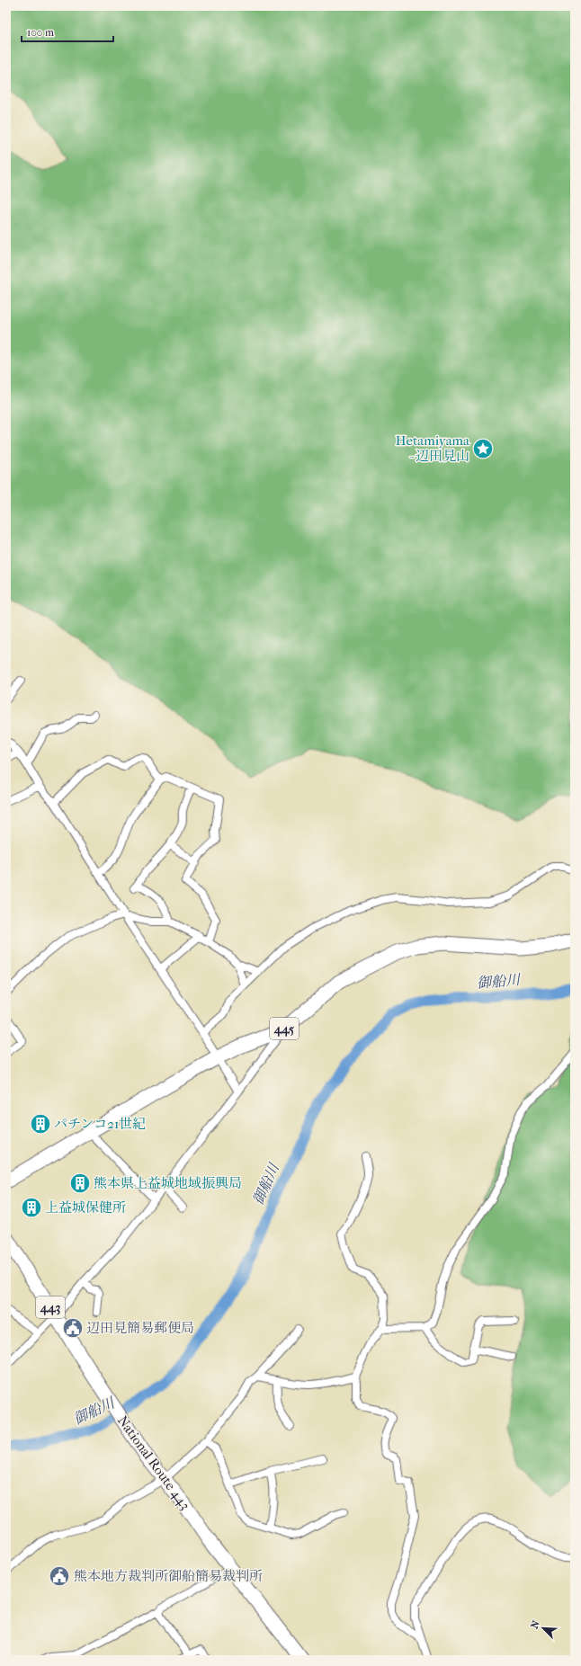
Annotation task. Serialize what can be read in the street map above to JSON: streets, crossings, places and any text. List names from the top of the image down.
{
  "streets": {
    "highway": ["445", "443", "National Route 443"]
  },
  "water": ["御船川"],
  "places": {
    "place": ["Hetamiyama - 辺田見山"],
    "building": ["パチンコ21世紀", "熊本県上益城地域振興局", "上益城保健所"],
    "public building": ["辺田見簡易郵便局", "熊本地方裁判所御船簡易裁判所"]
  },
  "scale_bar": "100 m",
  "north": "top left"
}
